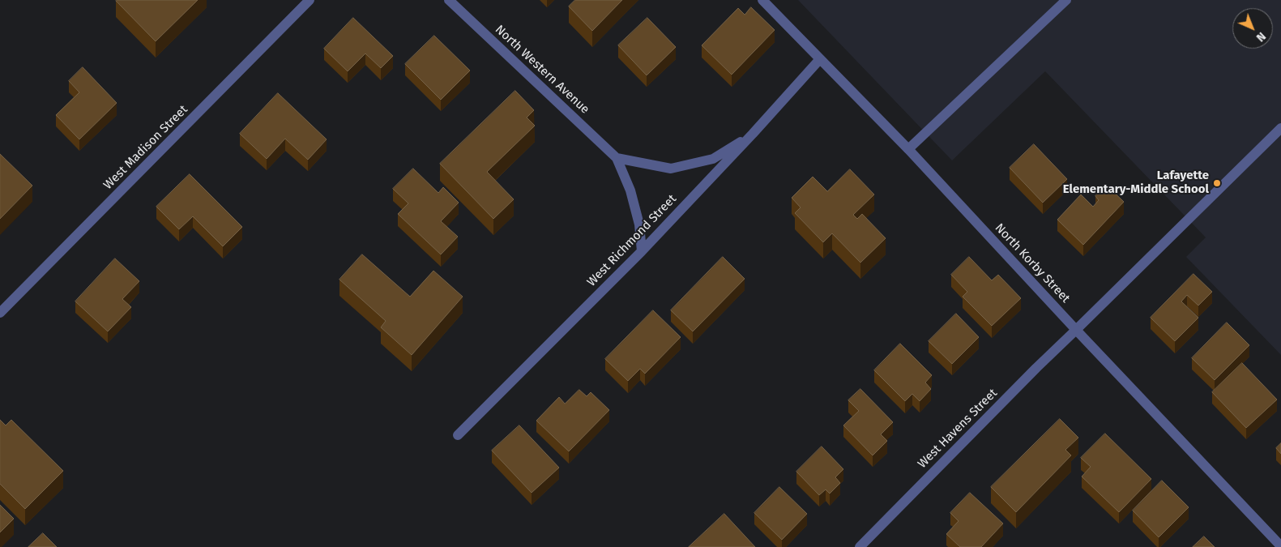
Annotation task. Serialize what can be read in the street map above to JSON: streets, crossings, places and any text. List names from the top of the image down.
{
  "streets": {
    "street": [
      "North Western Avenue",
      "West Madison Street",
      "West Richmond Street",
      "North Korby Street",
      "West Havens Street"
    ]
  },
  "crossings": [
    ["North Western Avenue", "West Richmond Street"],
    ["West Richmond Street", "North Korby Street"],
    ["North Korby Street", "West Havens Street"]
  ],
  "places": ["Lafayette Elementary-Middle School"],
  "north": "bottom right"
}
